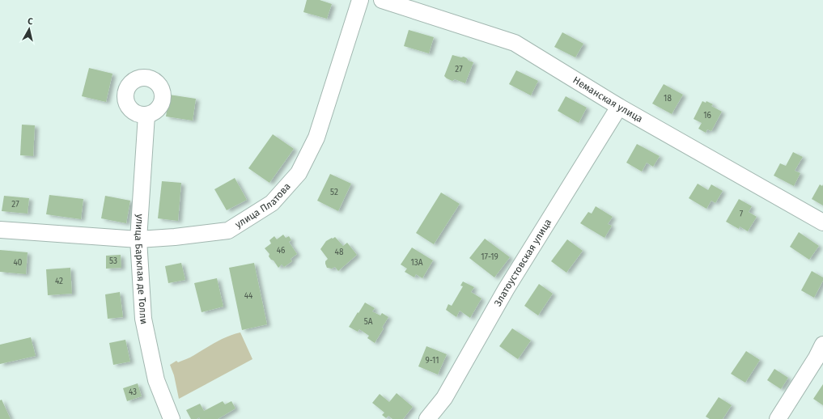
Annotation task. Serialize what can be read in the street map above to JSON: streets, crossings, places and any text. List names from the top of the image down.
{
  "streets": {
    "street": [
      "Неманская улица",
      "улица Платова",
      "Златоустовская улица",
      "улица Барклая де Толли"
    ]
  },
  "crossings": [
    ["Неманская улица", "Златоустовская улица"],
    ["улица Платова", "улица Барклая де Толли"]
  ],
  "house_numbers": [
    "27",
    "18",
    "16",
    "52",
    "27",
    "7",
    "46",
    "48",
    "17-19",
    "53",
    "40",
    "13А",
    "42",
    "44",
    "5А",
    "9-11",
    "43"
  ],
  "north": "top"
}
